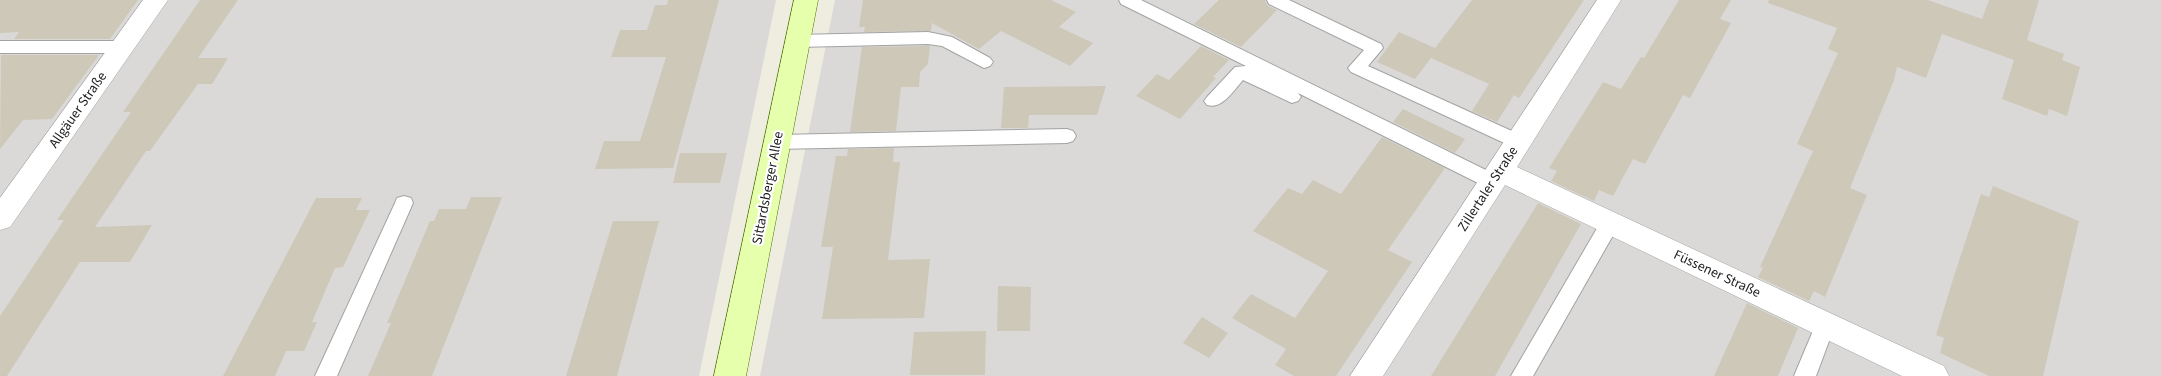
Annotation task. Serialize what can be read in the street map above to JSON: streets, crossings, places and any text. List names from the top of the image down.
{
  "streets": {
    "main road": ["Sittardsberger Allee"],
    "street": ["Allgäuer Straße", "Zillertaler Straße", "Füssener Straße"]
  },
  "crossings": [
    ["Zillertaler Straße", "Füssener Straße"]
  ]
}
